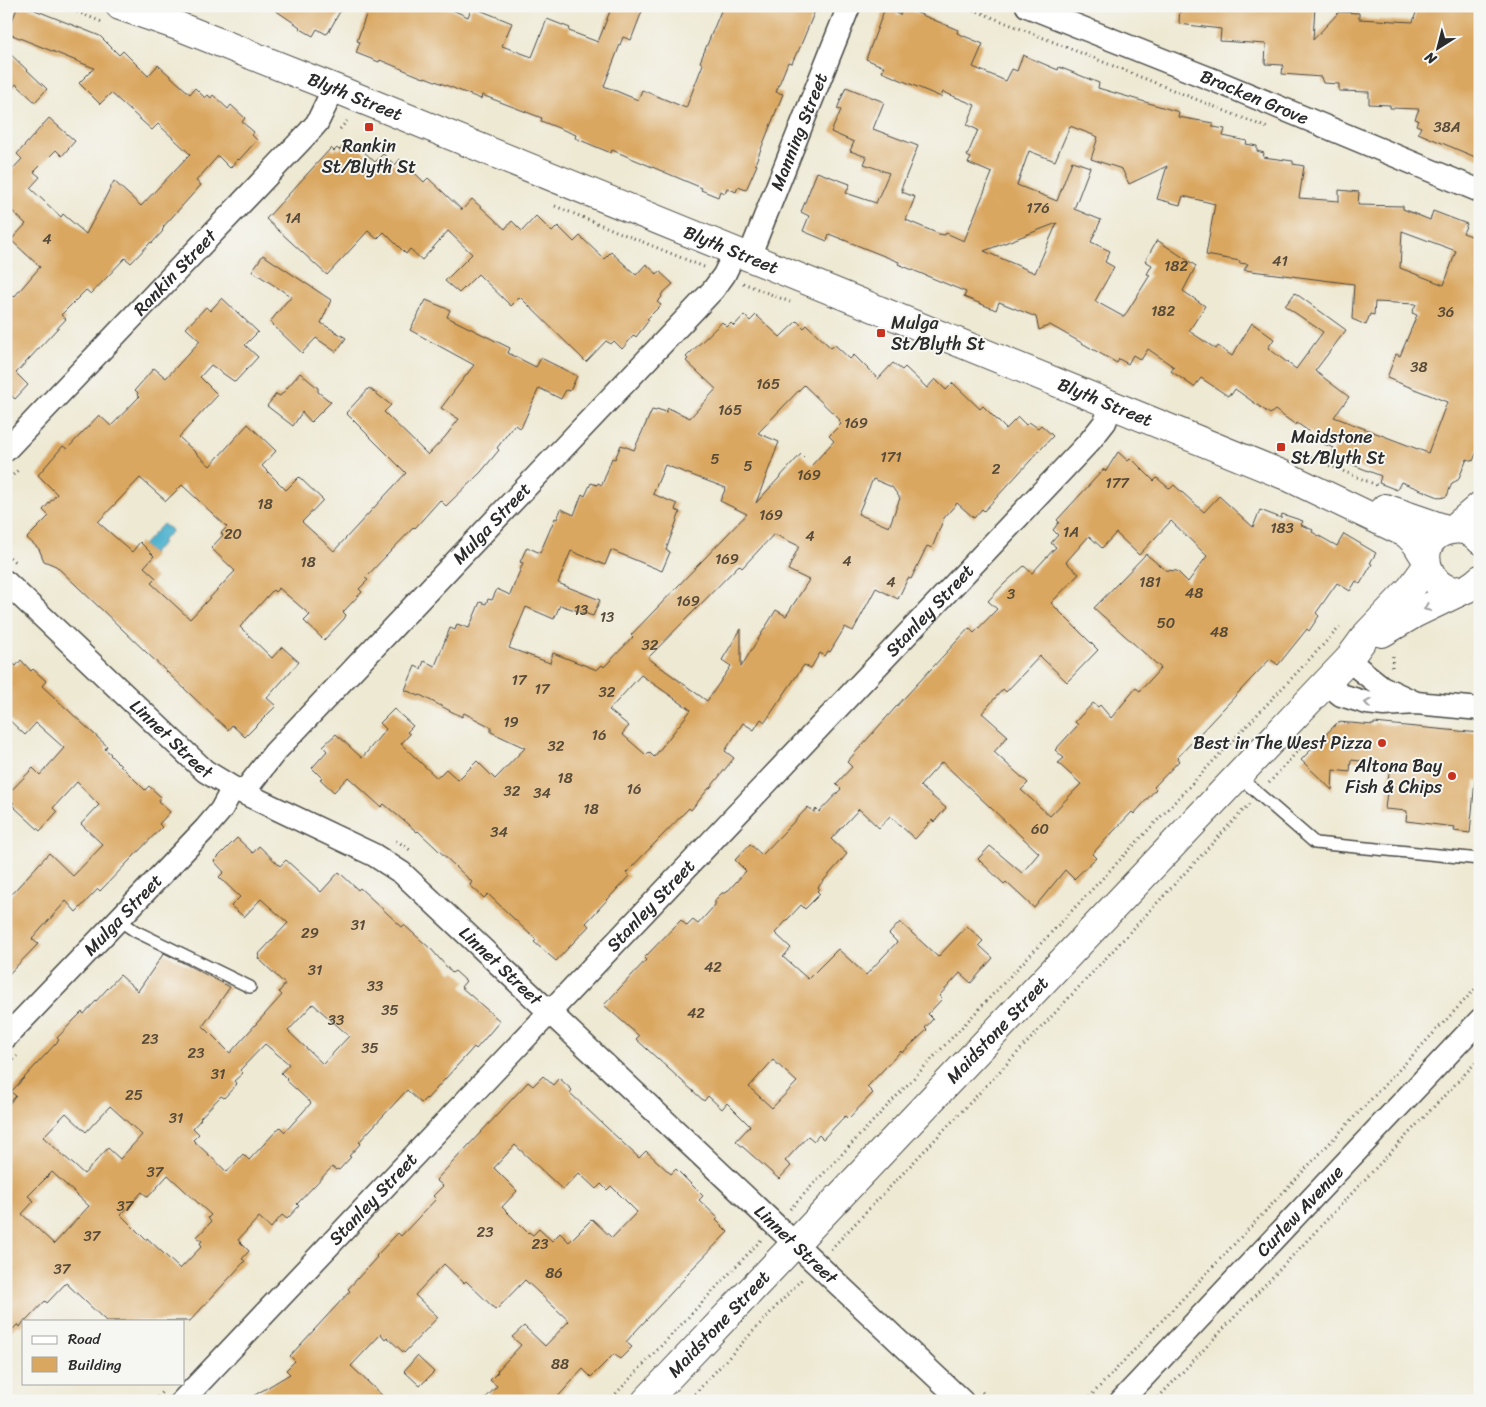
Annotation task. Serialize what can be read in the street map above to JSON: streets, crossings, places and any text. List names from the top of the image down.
{
  "streets": {
    "street": [
      "Blyth Street",
      "Bracken Grove",
      "Manning Street",
      "Rankin Street",
      "Mulga Street",
      "Stanley Street",
      "Linnet Street",
      "Maidstone Street",
      "Curlew Avenue"
    ]
  },
  "crossings": [
    ["Blyth Street", "Manning Street"],
    ["Blyth Street", "Rankin Street"],
    ["Blyth Street", "Mulga Street"],
    ["Blyth Street", "Stanley Street"],
    ["Blyth Street", "Maidstone Street"],
    ["Manning Street", "Mulga Street"],
    ["Mulga Street", "Linnet Street"],
    ["Stanley Street", "Linnet Street"],
    ["Linnet Street", "Maidstone Street"]
  ],
  "places": {
    "transit": ["Rankin St/Blyth St", "Mulga St/Blyth St", "Maidstone St/Blyth St"],
    "other": ["Best in The West Pizza", "Altona Bay Fish & Chips"]
  },
  "house_numbers": [
    "38A",
    "176",
    "1A",
    "4",
    "41",
    "182",
    "182",
    "36",
    "38",
    "165",
    "165",
    "169",
    "171",
    "5",
    "5",
    "2",
    "169",
    "177",
    "18",
    "169",
    "183",
    "1A",
    "20",
    "4",
    "169",
    "4",
    "18",
    "4",
    "181",
    "48",
    "3",
    "169",
    "13",
    "13",
    "50",
    "48",
    "32",
    "17",
    "17",
    "32",
    "19",
    "16",
    "32",
    "18",
    "16",
    "32",
    "34",
    "18",
    "60",
    "34",
    "31",
    "29",
    "42",
    "31",
    "33",
    "35",
    "42",
    "33",
    "23",
    "35",
    "23",
    "31",
    "25",
    "31",
    "37",
    "37",
    "23",
    "37",
    "23",
    "37",
    "86",
    "88"
  ],
  "legend": ["Road", "Building"],
  "north": "bottom left"
}
